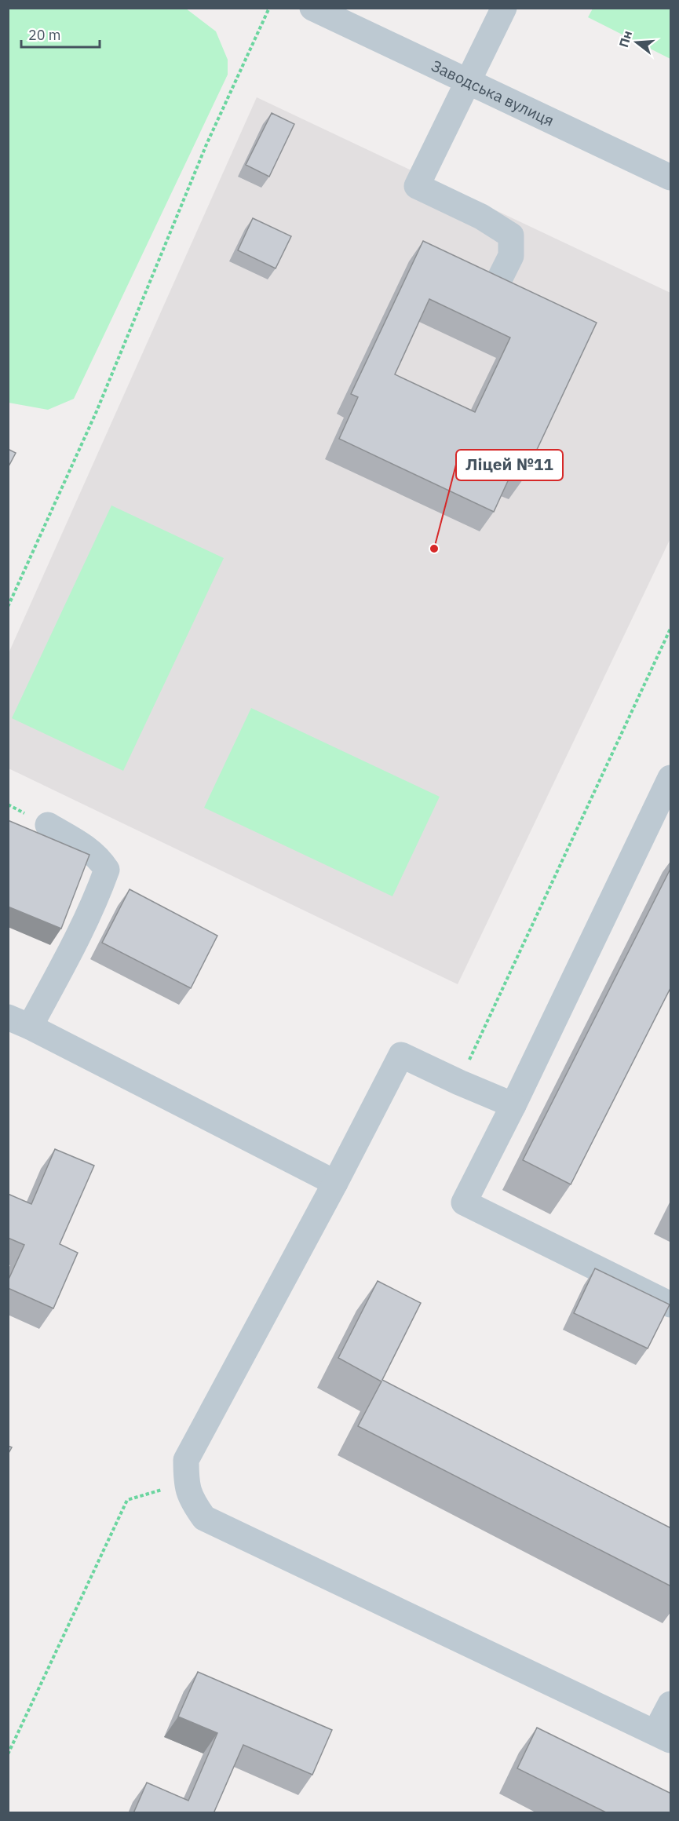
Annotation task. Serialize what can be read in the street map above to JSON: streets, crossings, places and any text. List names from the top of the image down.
{
  "streets": {
    "street": ["Заводська вулиця"]
  },
  "places": ["Ліцей №11"],
  "scale_bar": "20 m",
  "north": "left"
}
